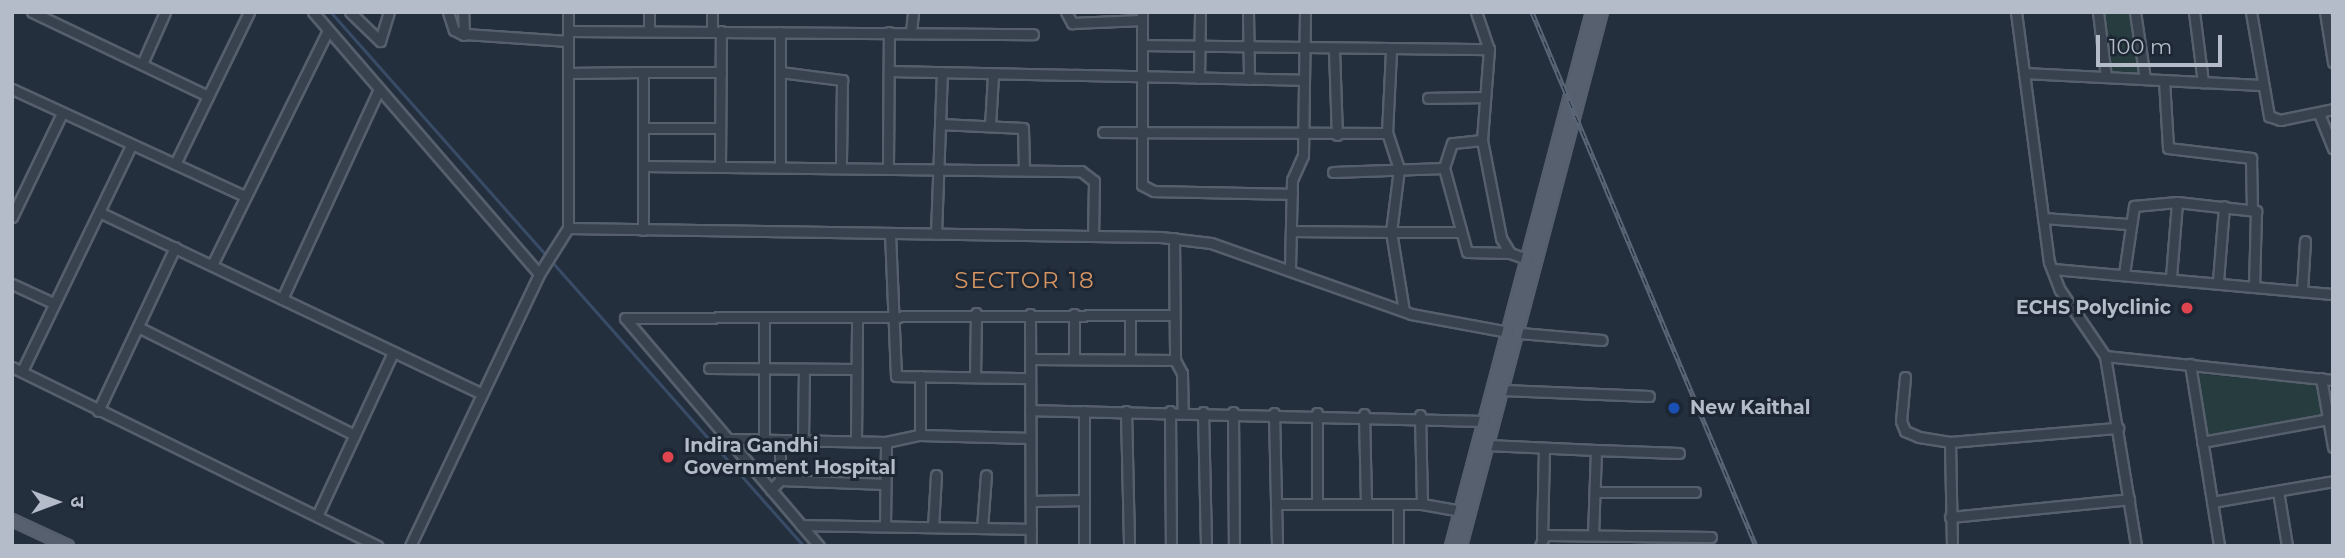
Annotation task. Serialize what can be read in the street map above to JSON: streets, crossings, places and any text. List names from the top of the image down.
{
  "districts": ["SECTOR 18"],
  "places": ["ECHS Polyclinic", "New Kaithal", "Indira Gandhi Government Hospital"],
  "scale_bar": "100 m",
  "north": "right"
}
